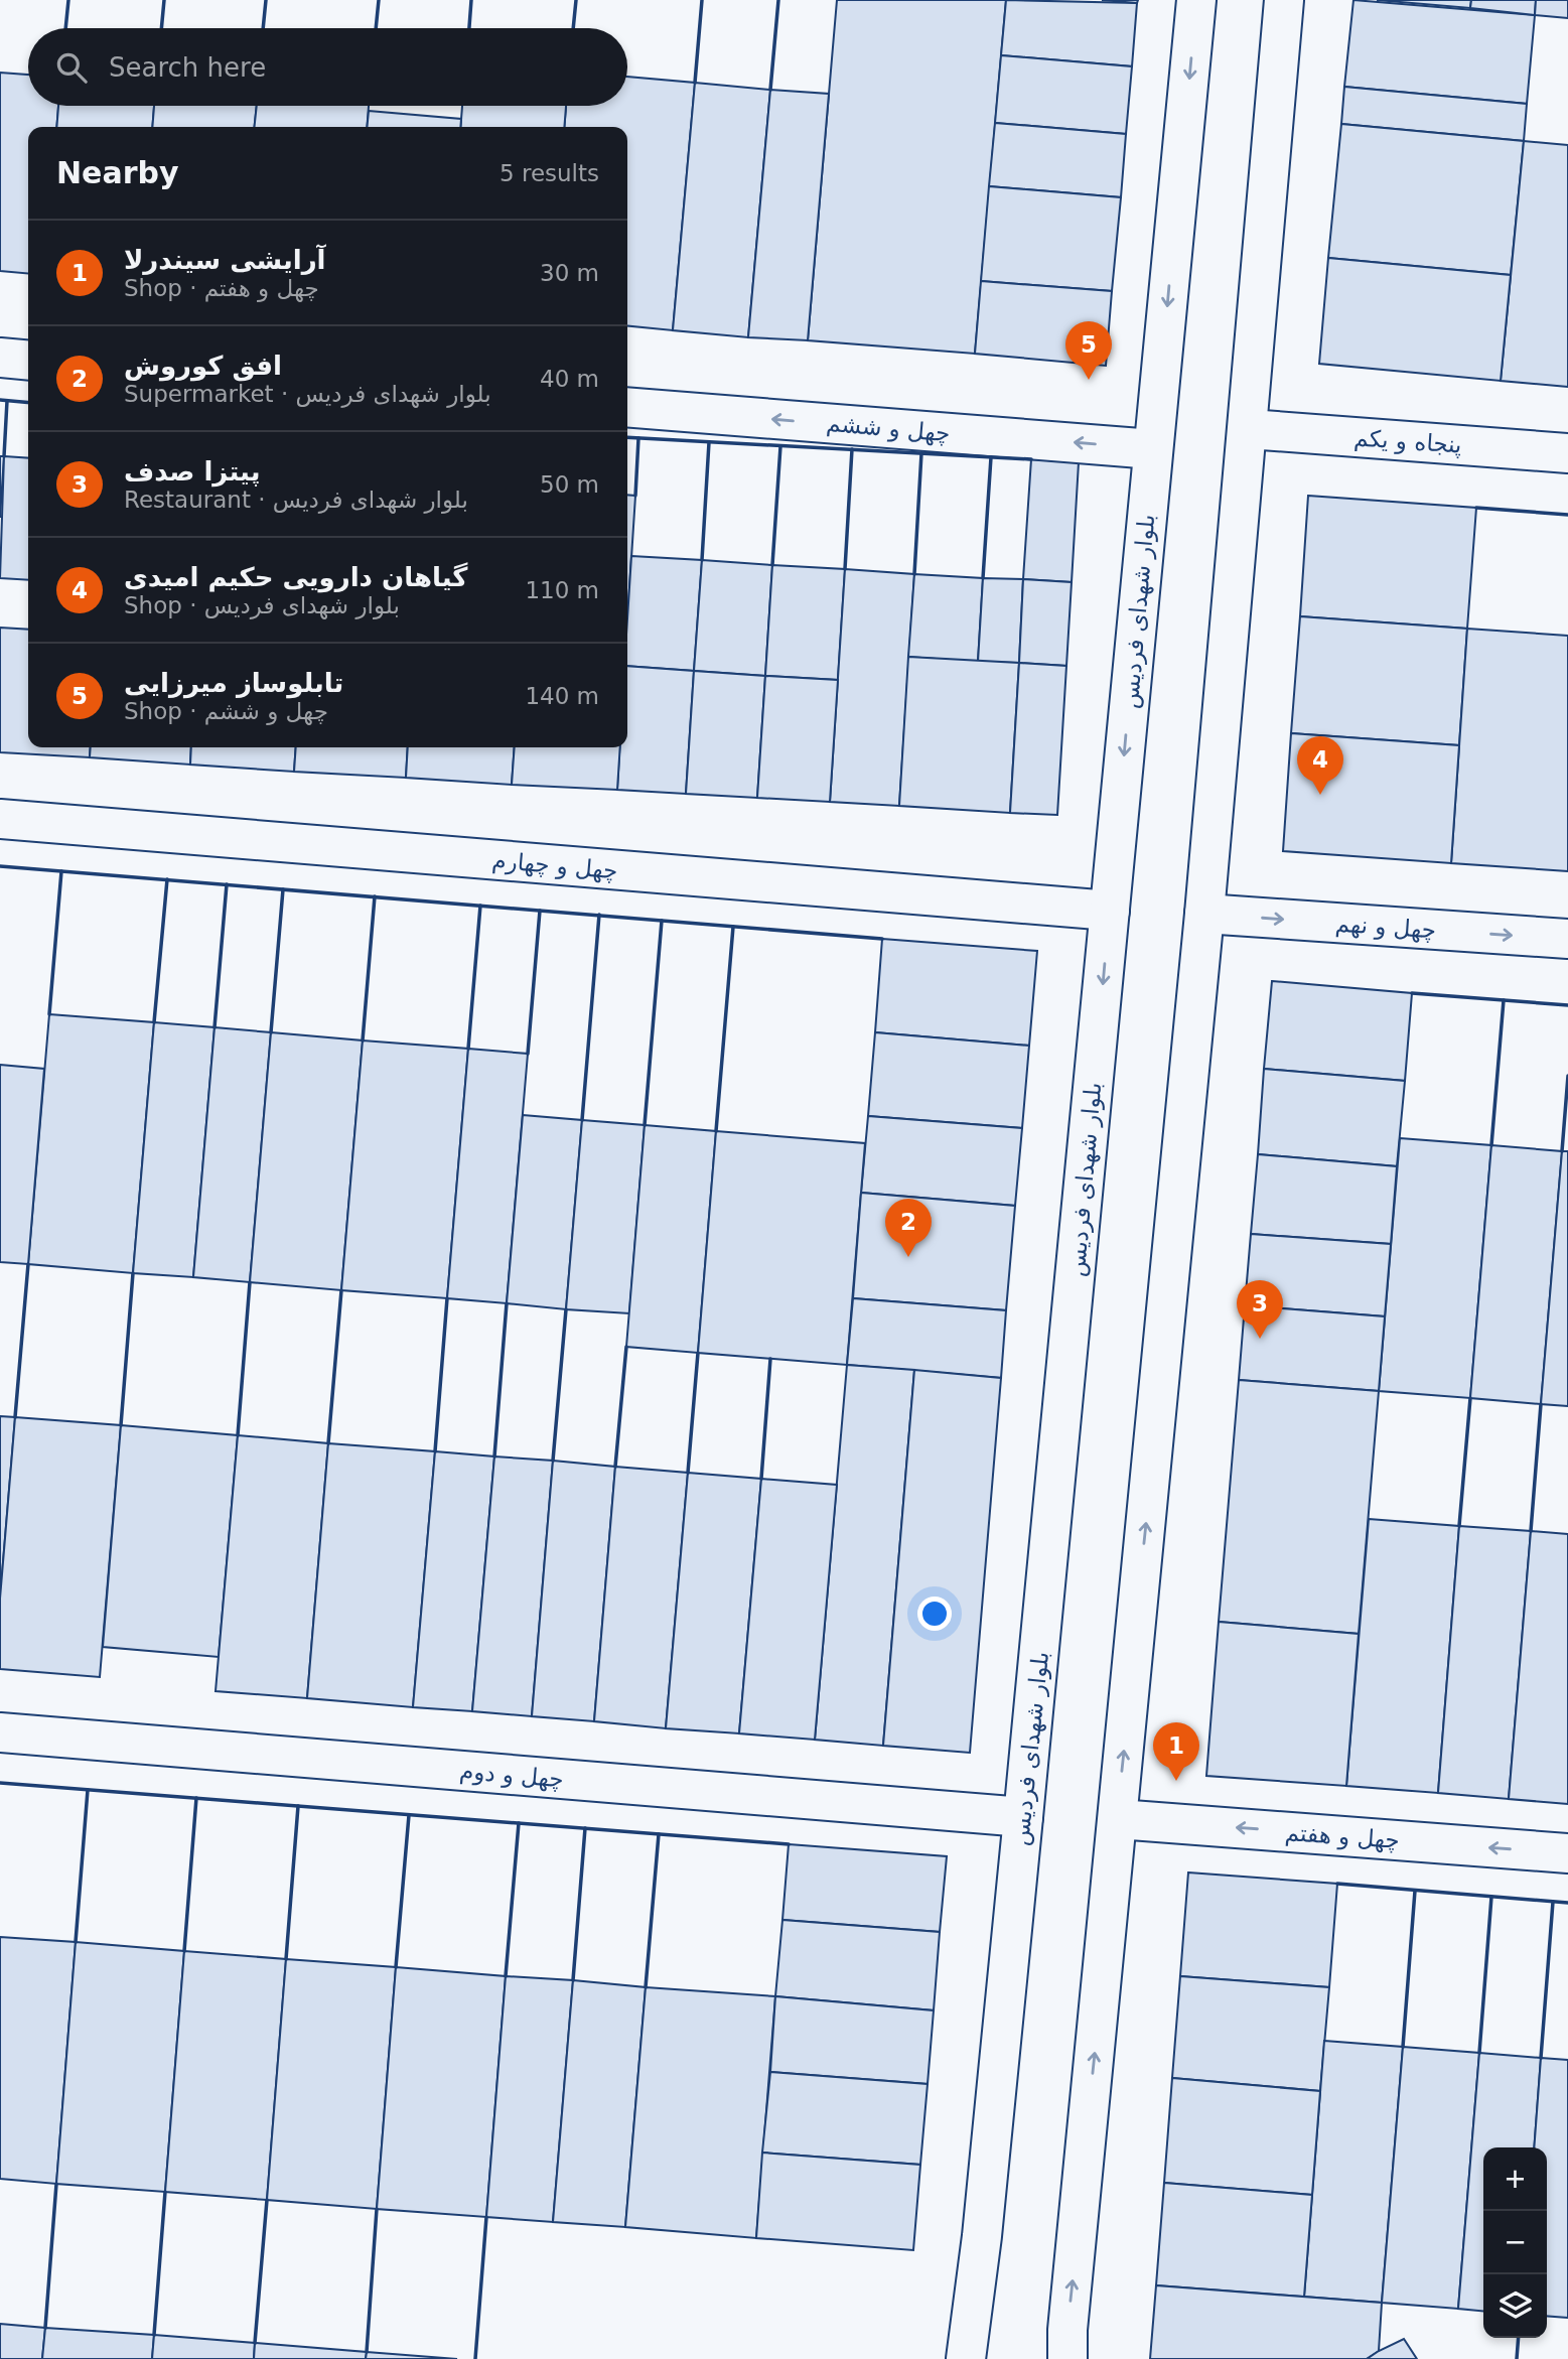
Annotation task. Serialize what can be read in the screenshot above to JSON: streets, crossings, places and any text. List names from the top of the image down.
{
  "streets": {
    "main road": [
      "چهل و ششم",
      "پنجاه و یکم",
      "بلوار شهدای فردیس",
      "چهل و چهارم",
      "چهل و نهم",
      "چهل و دوم",
      "چهل و هفتم"
    ]
  },
  "crossings": [
    ["چهل و ششم", "بلوار شهدای فردیس"],
    ["بلوار شهدای فردیس", "چهل و چهارم"],
    ["بلوار شهدای فردیس", "چهل و دوم"]
  ],
  "one_way": ["چهل و ششم", "چهل و نهم", "چهل و هفتم"],
  "page": {
    "search": "Search here",
    "heading": ["Nearby", "5 results"],
    "list": [
      {
        "mark": "1",
        "name": "آرایشی سیندرلا",
        "note": "Shop · چهل و هفتم",
        "value": "30 m"
      },
      {
        "mark": "2",
        "name": "افق کوروش",
        "note": "Supermarket · بلوار شهدای فردیس",
        "value": "40 m"
      },
      {
        "mark": "3",
        "name": "پیتزا صدف",
        "note": "Restaurant · بلوار شهدای فردیس",
        "value": "50 m"
      },
      {
        "mark": "4",
        "name": "گیاهان دارویی حکیم امیدی",
        "note": "Shop · بلوار شهدای فردیس",
        "value": "110 m"
      },
      {
        "mark": "5",
        "name": "تابلوساز میرزایی",
        "note": "Shop · چهل و ششم",
        "value": "140 m"
      }
    ],
    "pins": [
      "5",
      "4",
      "2",
      "3",
      "1"
    ],
    "map_buttons": ["+", "−"]
  }
}
